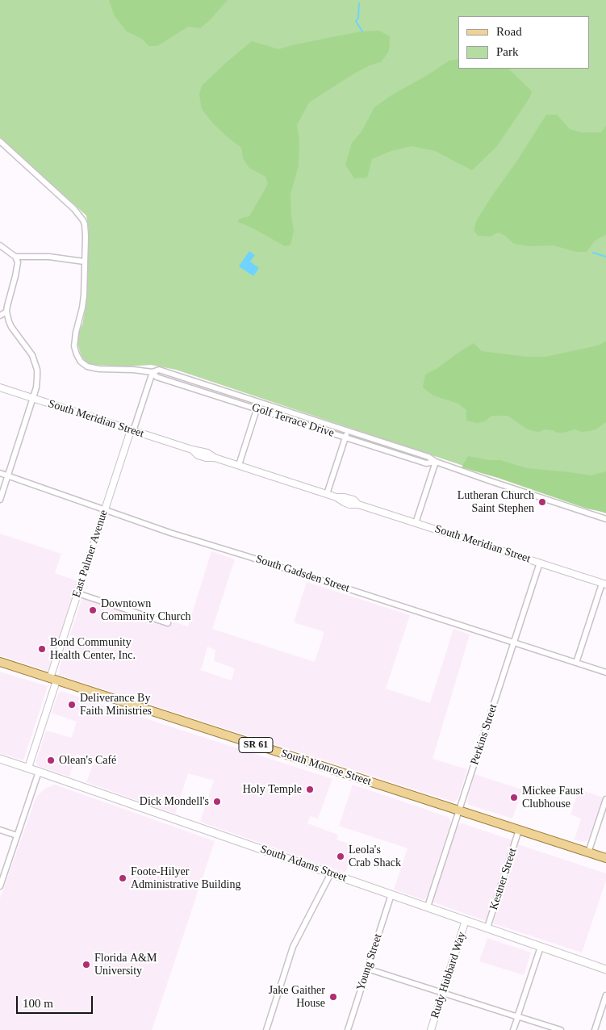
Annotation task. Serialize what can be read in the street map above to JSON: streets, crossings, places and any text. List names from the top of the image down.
{
  "streets": {
    "main road": ["SR 61", "South Monroe Street", "South Adams Street"],
    "street": [
      "South Meridian Street",
      "Golf Terrace Drive",
      "East Palmer Avenue",
      "South Gadsden Street",
      "Perkins Street",
      "Kestner Street",
      "Young Street",
      "Rudy Hubbard Way"
    ]
  },
  "crossings": [
    ["South Meridian Street", "East Palmer Avenue"],
    ["South Meridian Street", "Perkins Street"],
    ["Golf Terrace Drive", "East Palmer Avenue"],
    ["East Palmer Avenue", "South Gadsden Street"],
    ["East Palmer Avenue", "South Monroe Street"],
    ["East Palmer Avenue", "South Adams Street"],
    ["South Gadsden Street", "Perkins Street"],
    ["Perkins Street", "South Monroe Street"],
    ["Perkins Street", "South Adams Street"],
    ["South Monroe Street", "Kestner Street"],
    ["South Adams Street", "Kestner Street"],
    ["South Adams Street", "Young Street"],
    ["South Adams Street", "Rudy Hubbard Way"]
  ],
  "places": [
    "Lutheran Church Saint Stephen",
    "Downtown Community Church",
    "Bond Community Health Center, Inc.",
    "Deliverance By Faith Ministries",
    "Olean's Café",
    "Holy Temple",
    "Mickee Faust Clubhouse",
    "Dick Mondell's",
    "Leola's Crab Shack",
    "Foote-Hilyer Administrative Building",
    "Florida A&M University",
    "Jake Gaither House"
  ],
  "legend": ["Road", "Park"],
  "scale_bar": "100 m"
}
